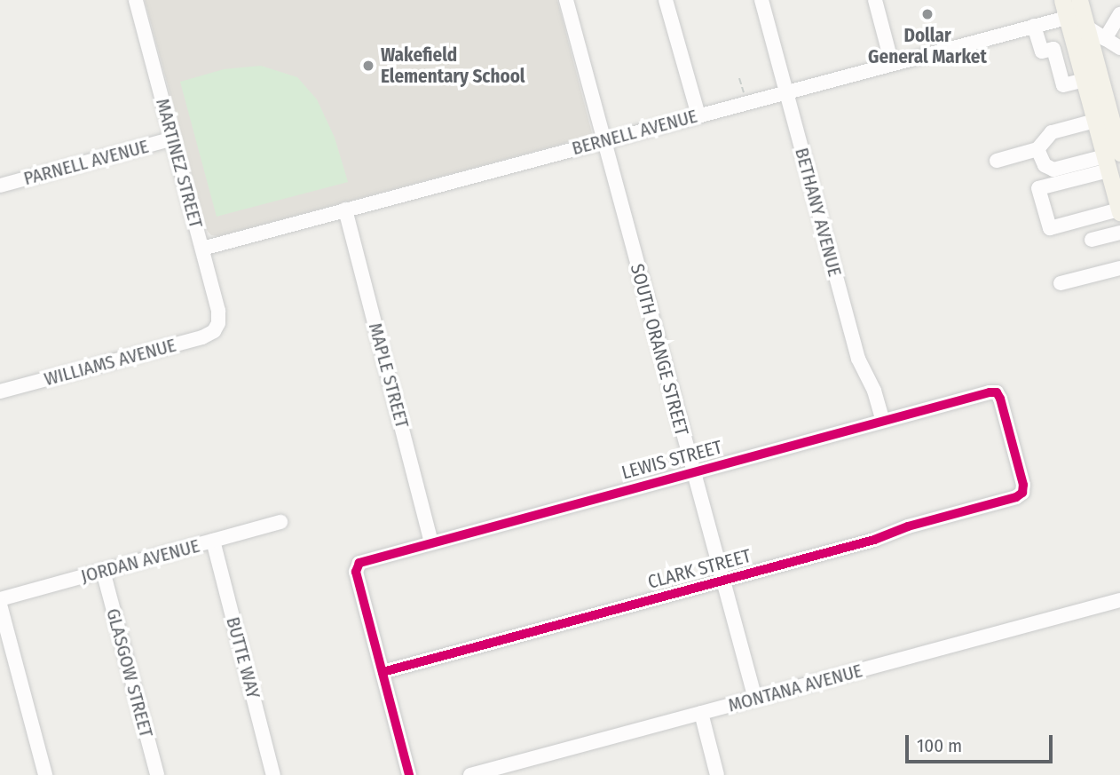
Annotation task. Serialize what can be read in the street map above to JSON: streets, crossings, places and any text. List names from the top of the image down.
{
  "streets": {
    "street": [
      "BERNELL AVENUE",
      "PARNELL AVENUE",
      "MARTINEZ STREET",
      "BETHANY AVENUE",
      "SOUTH ORANGE STREET",
      "WILLIAMS AVENUE",
      "MAPLE STREET",
      "LEWIS STREET",
      "JORDAN AVENUE",
      "CLARK STREET",
      "BUTTE WAY",
      "GLASGOW STREET",
      "MONTANA AVENUE"
    ]
  },
  "crossings": [
    ["BERNELL AVENUE", "MARTINEZ STREET"],
    ["BERNELL AVENUE", "BETHANY AVENUE"],
    ["BERNELL AVENUE", "SOUTH ORANGE STREET"],
    ["BERNELL AVENUE", "MAPLE STREET"],
    ["PARNELL AVENUE", "MARTINEZ STREET"],
    ["MARTINEZ STREET", "WILLIAMS AVENUE"],
    ["BETHANY AVENUE", "LEWIS STREET"],
    ["SOUTH ORANGE STREET", "LEWIS STREET"],
    ["SOUTH ORANGE STREET", "CLARK STREET"],
    ["SOUTH ORANGE STREET", "MONTANA AVENUE"],
    ["MAPLE STREET", "LEWIS STREET"],
    ["LEWIS STREET", "CLARK STREET"],
    ["JORDAN AVENUE", "BUTTE WAY"],
    ["JORDAN AVENUE", "GLASGOW STREET"]
  ],
  "places": ["Dollar General Market", "Wakefield Elementary School"],
  "scale_bar": "100 m"
}
